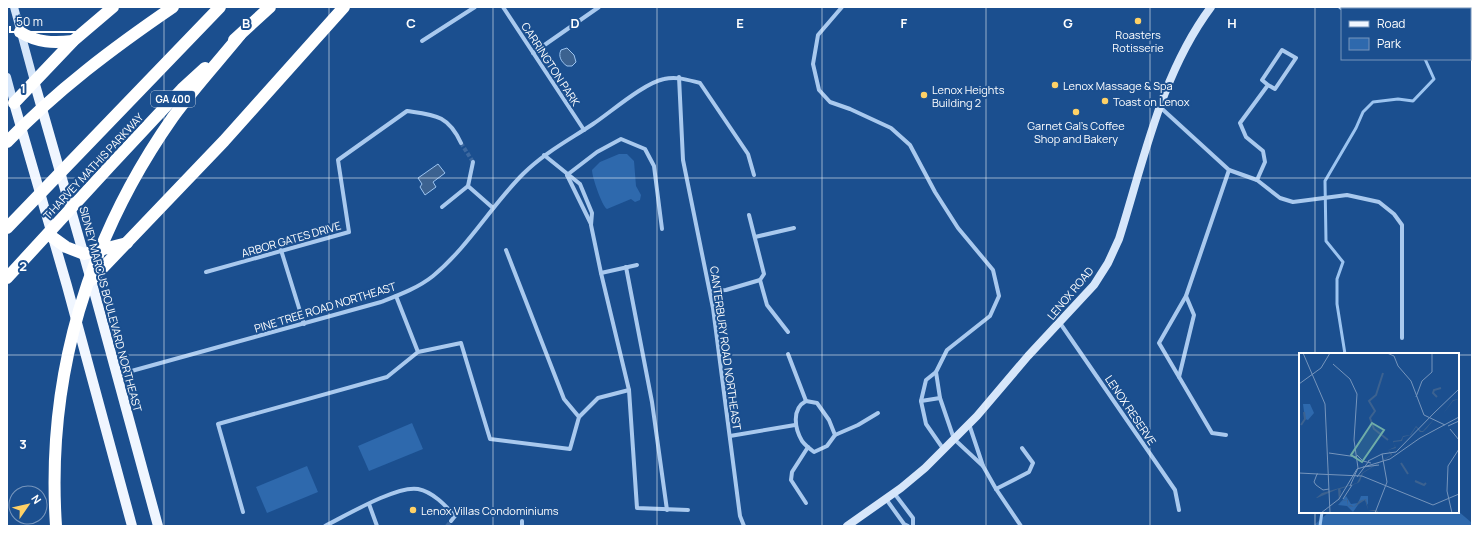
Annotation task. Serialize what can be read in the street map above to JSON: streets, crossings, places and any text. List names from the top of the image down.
{
  "streets": {
    "highway": ["GA 400", "T HARVEY MATHIS PARKWAY"],
    "main road": ["SIDNEY MARCUS BOULEVARD NORTHEAST"],
    "street": [
      "CARRINGTON PARK",
      "ARBOR GATES DRIVE",
      "LENOX ROAD",
      "PINE TREE ROAD NORTHEAST",
      "CANTERBURY ROAD NORTHEAST",
      "LENOX RESERVE"
    ]
  },
  "crossings": [
    ["CARRINGTON PARK", "PINE TREE ROAD NORTHEAST"],
    ["LENOX ROAD", "LENOX RESERVE"],
    ["PINE TREE ROAD NORTHEAST", "SIDNEY MARCUS BOULEVARD NORTHEAST"],
    ["PINE TREE ROAD NORTHEAST", "CANTERBURY ROAD NORTHEAST"]
  ],
  "places": [
    "Roasters Rotisserie",
    "Lenox Massage & Spa",
    "Lenox Heights Building 2",
    "Toast on Lenox",
    "Garnet Gal's Coffee Shop and Bakery",
    "Lenox Villas Condominiums"
  ],
  "legend": ["Road", "Park"],
  "scale_bar": "50 m",
  "north": "top right",
  "grid": {
    "columns": [
      "B",
      "C",
      "D",
      "E",
      "F",
      "G",
      "H"
    ],
    "rows": ["1", "2", "3"]
  }
}
